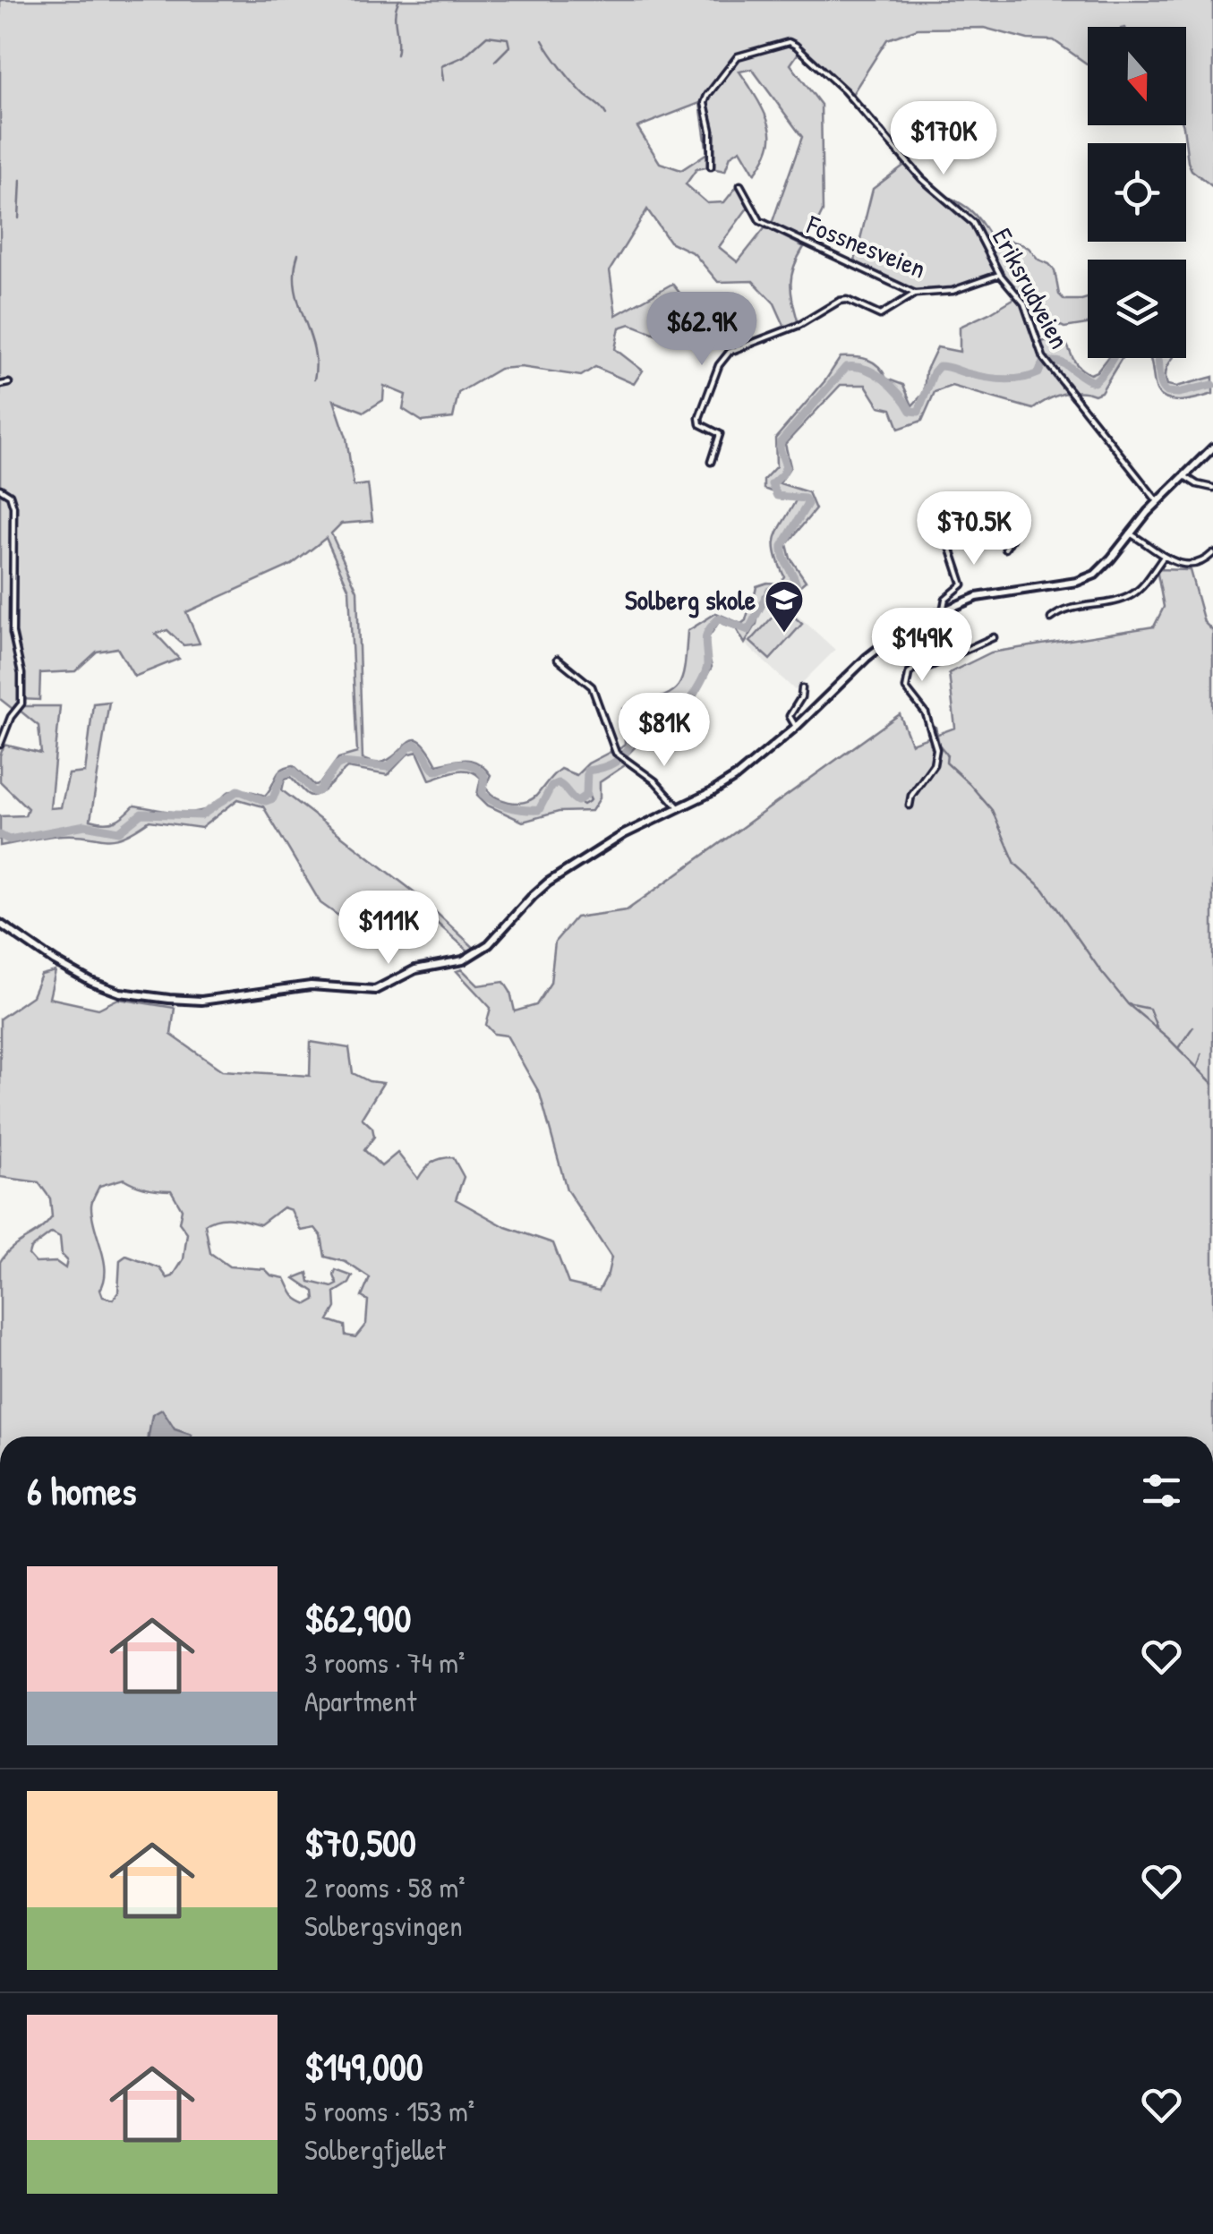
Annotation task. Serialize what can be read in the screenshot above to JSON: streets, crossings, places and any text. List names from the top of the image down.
{
  "streets": {
    "street": ["Fossnesveien", "Eriksrudveien"]
  },
  "crossings": [
    ["Fossnesveien", "Eriksrudveien"]
  ],
  "places": {
    "school or university": ["Solberg skole"]
  },
  "north": "bottom",
  "page": {
    "price": [
      "$170K",
      "$62.9K",
      "$70.5K",
      "$149K",
      "$81K",
      "$111K"
    ],
    "heading": "6 homes",
    "list": [
      {
        "name": "$62,900",
        "note": "3 rooms · 74 m² · Apartment"
      },
      {
        "name": "$70,500",
        "note": "2 rooms · 58 m² · Solbergsvingen"
      },
      {
        "name": "$149,000",
        "note": "5 rooms · 153 m² · Solbergfjellet"
      }
    ]
  }
}
